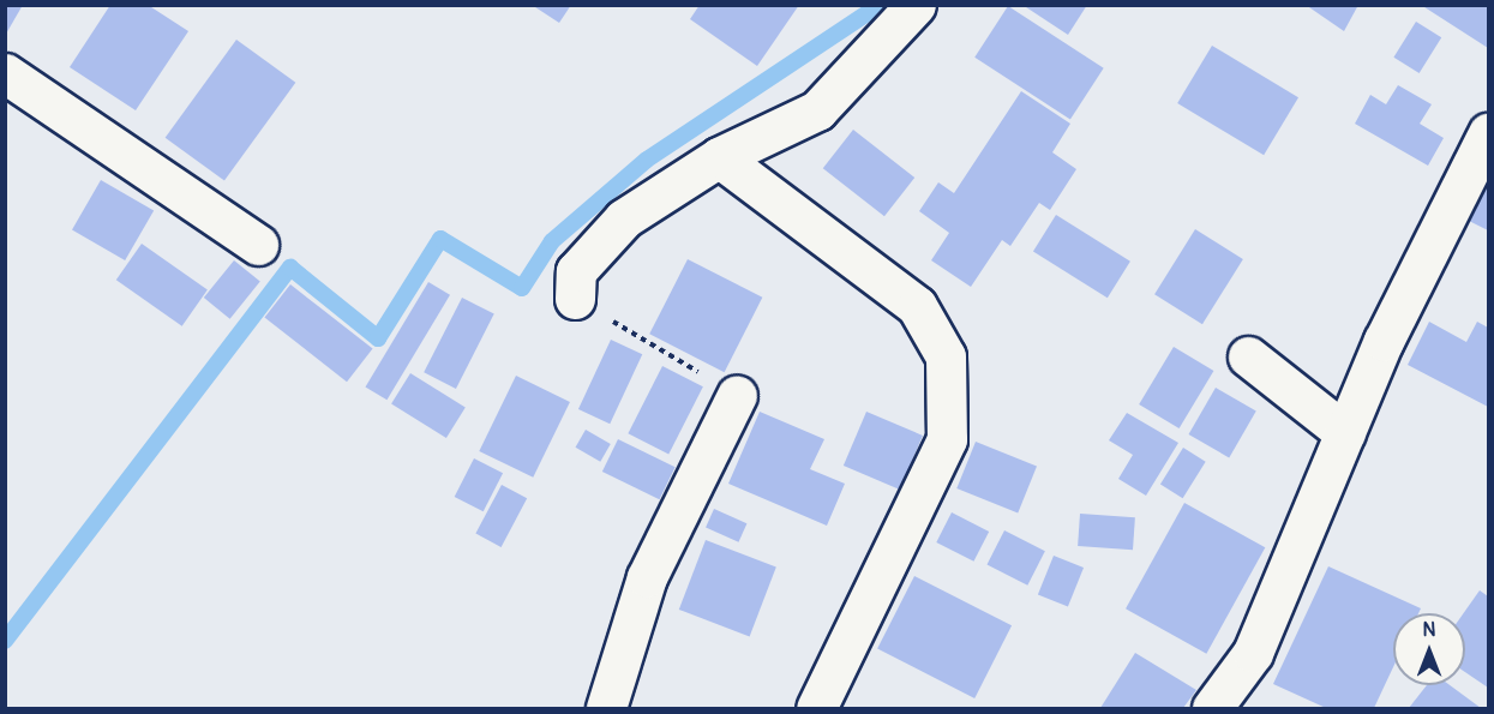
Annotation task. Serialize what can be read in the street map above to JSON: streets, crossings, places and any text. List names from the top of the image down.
{
  "north": "top"
}
